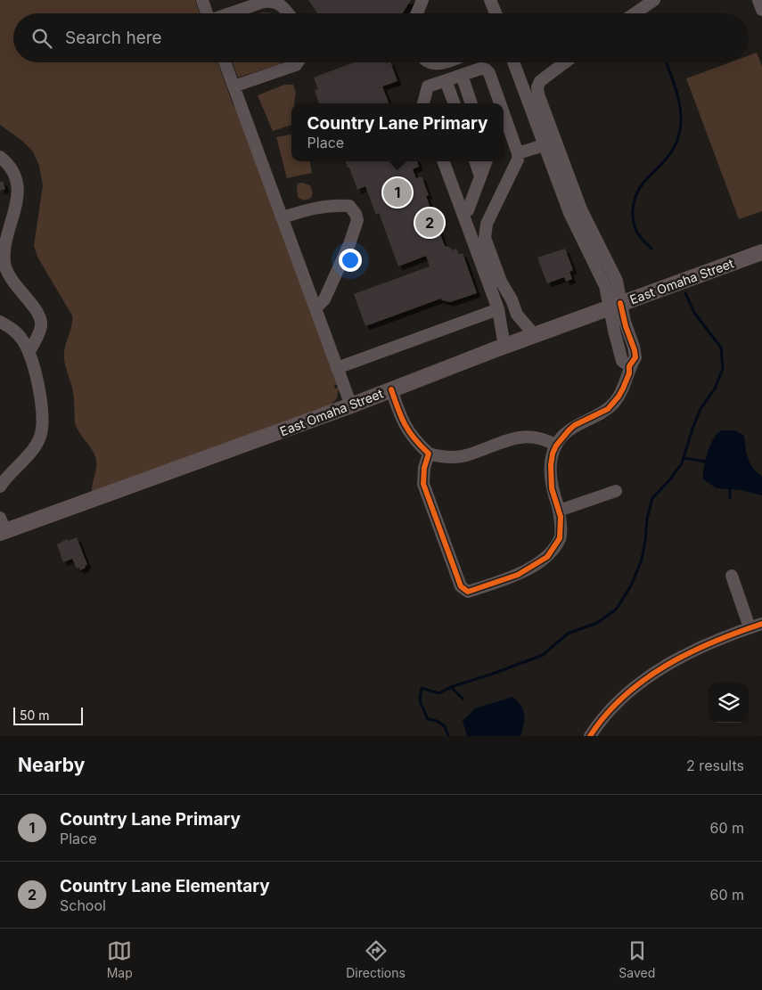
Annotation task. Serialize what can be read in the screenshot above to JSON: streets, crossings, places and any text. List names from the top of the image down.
{
  "streets": {
    "main road": ["East Omaha Street"]
  },
  "scale_bar": "50 m",
  "page": {
    "search": "Search here",
    "popup": ["Country Lane Primary", "Place"],
    "pins": ["1", "2"],
    "scale": "50 m",
    "heading": ["Nearby", "2 results"],
    "list": [
      {
        "mark": "1",
        "name": "Country Lane Primary",
        "note": "Place",
        "value": "60 m"
      },
      {
        "mark": "2",
        "name": "Country Lane Elementary",
        "note": "School",
        "value": "60 m"
      }
    ],
    "nav": ["Map", "Directions", "Saved"]
  }
}
